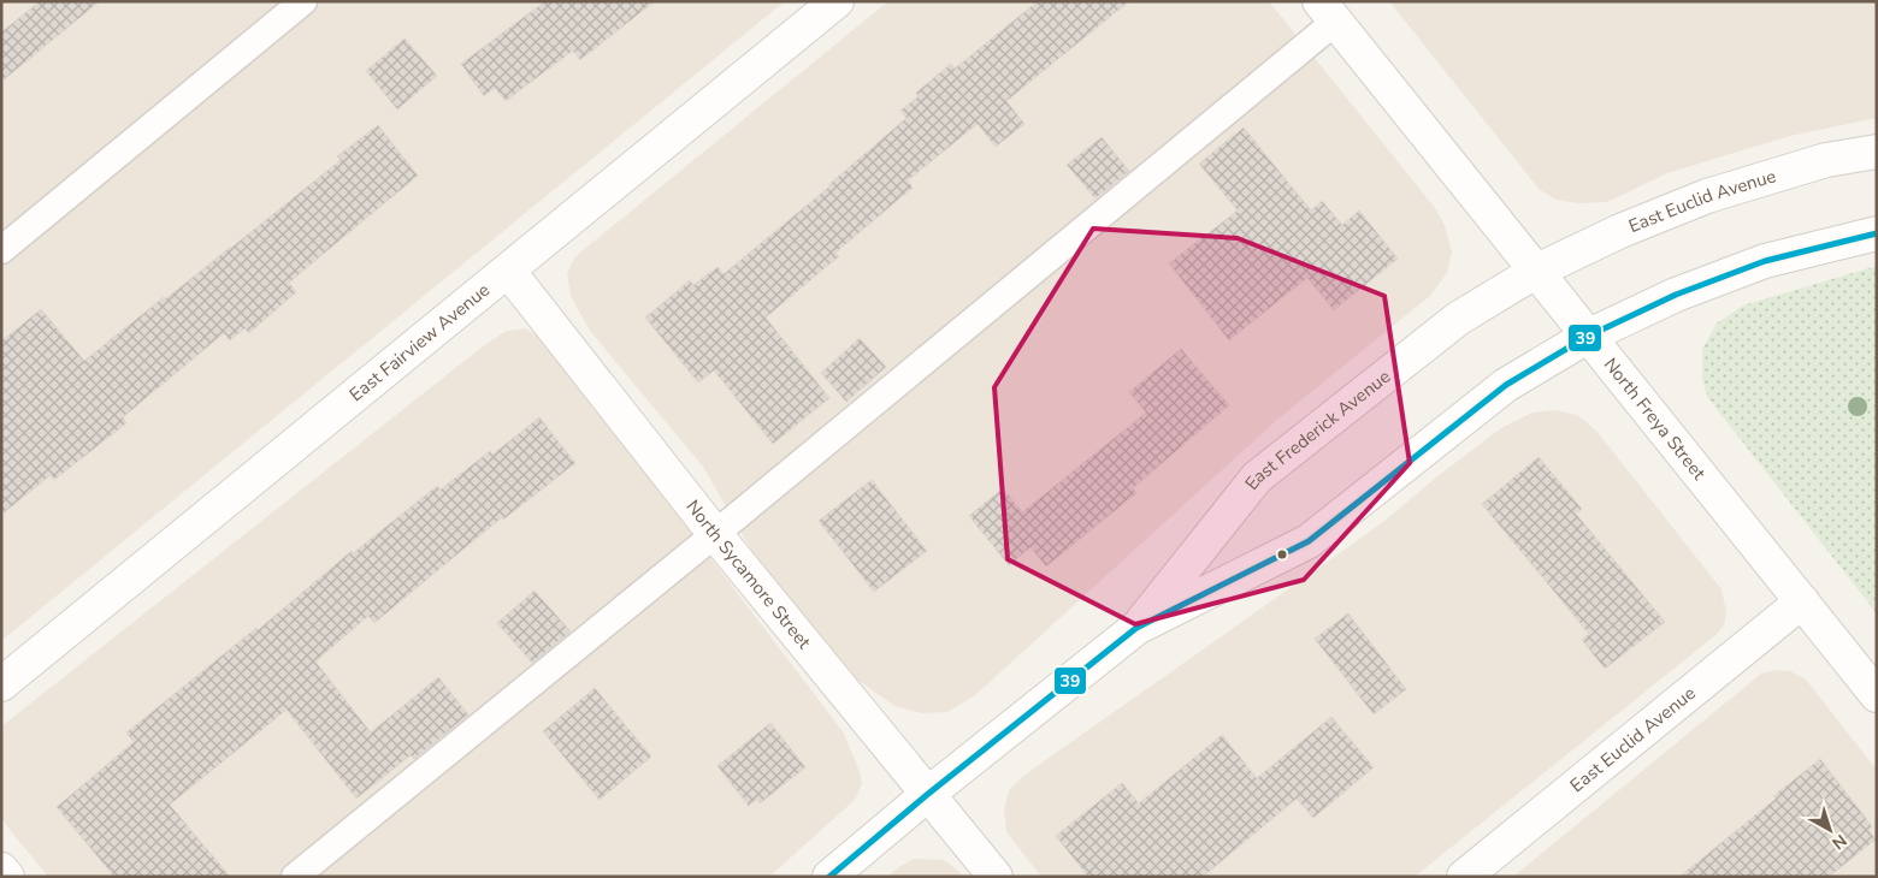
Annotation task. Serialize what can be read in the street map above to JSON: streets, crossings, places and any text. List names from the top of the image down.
{
  "streets": {
    "street": [
      "East Euclid Avenue",
      "East Fairview Avenue",
      "North Freya Street",
      "East Frederick Avenue",
      "North Sycamore Street"
    ]
  },
  "crossings": [
    ["East Euclid Avenue", "North Freya Street"],
    ["East Euclid Avenue", "East Frederick Avenue"],
    ["East Fairview Avenue", "North Sycamore Street"],
    ["North Freya Street", "East Frederick Avenue"],
    ["East Frederick Avenue", "North Sycamore Street"]
  ],
  "lines": ["transit line 39"],
  "north": "bottom right"
}
